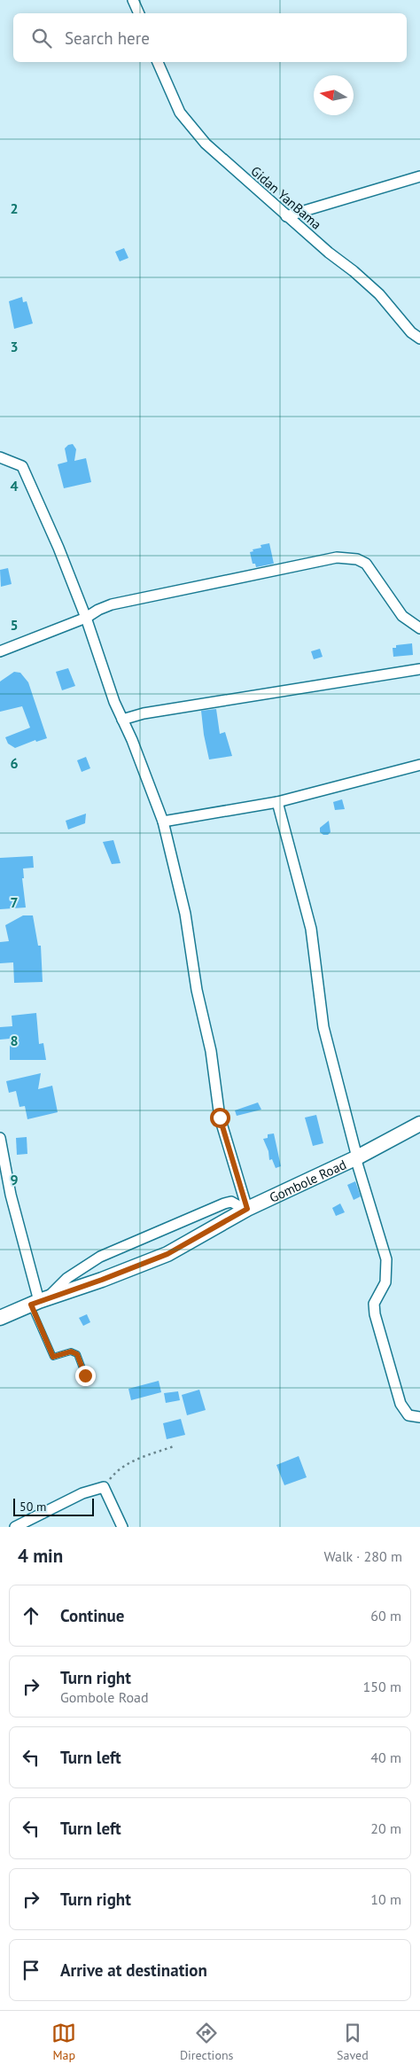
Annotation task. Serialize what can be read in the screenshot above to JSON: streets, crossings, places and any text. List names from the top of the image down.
{
  "streets": {
    "street": ["Gidan YanBama", "Gombole Road"]
  },
  "scale_bar": "50 m",
  "north": "left",
  "page": {
    "search": "Search here",
    "scale": "50 m",
    "heading": ["4 min", "Walk · 280 m"],
    "list": [
      ["Continue", "60 m"],
      ["Turn right", "Gombole Road", "150 m"],
      ["Turn left", "40 m"],
      ["Turn left", "20 m"],
      ["Turn right", "10 m"],
      "Arrive at destination"
    ],
    "nav": ["Map", "Directions", "Saved"]
  },
  "grid": {
    "rows": [
      "2",
      "3",
      "4",
      "5",
      "6",
      "7",
      "8",
      "9"
    ]
  }
}
